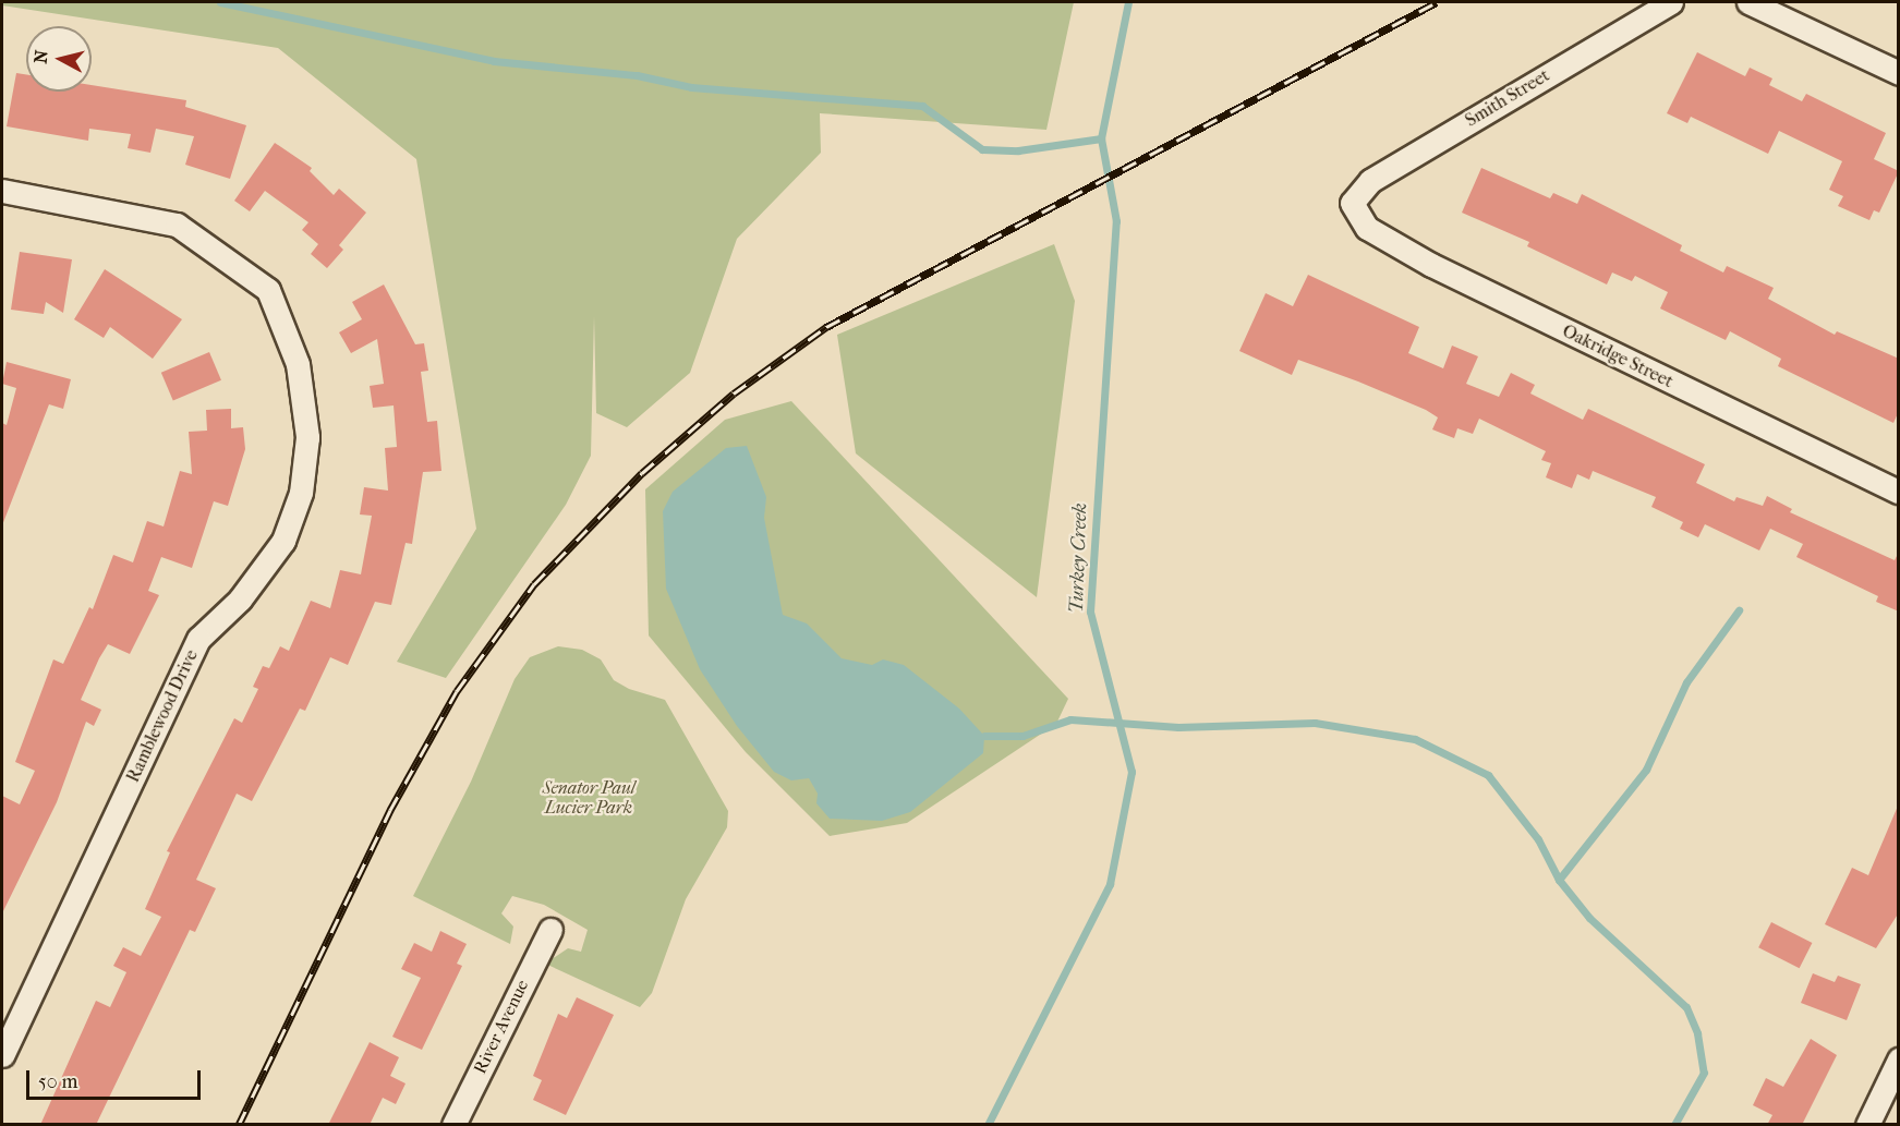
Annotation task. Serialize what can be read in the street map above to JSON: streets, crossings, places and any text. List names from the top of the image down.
{
  "streets": {
    "street": [
      "Smith Street",
      "Oakridge Street",
      "Ramblewood Drive",
      "River Avenue"
    ]
  },
  "crossings": [
    ["Smith Street", "Oakridge Street"]
  ],
  "water": ["Turkey Creek"],
  "parks": ["Senator Paul Lucier Park"],
  "scale_bar": "50 m",
  "north": "left"
}
